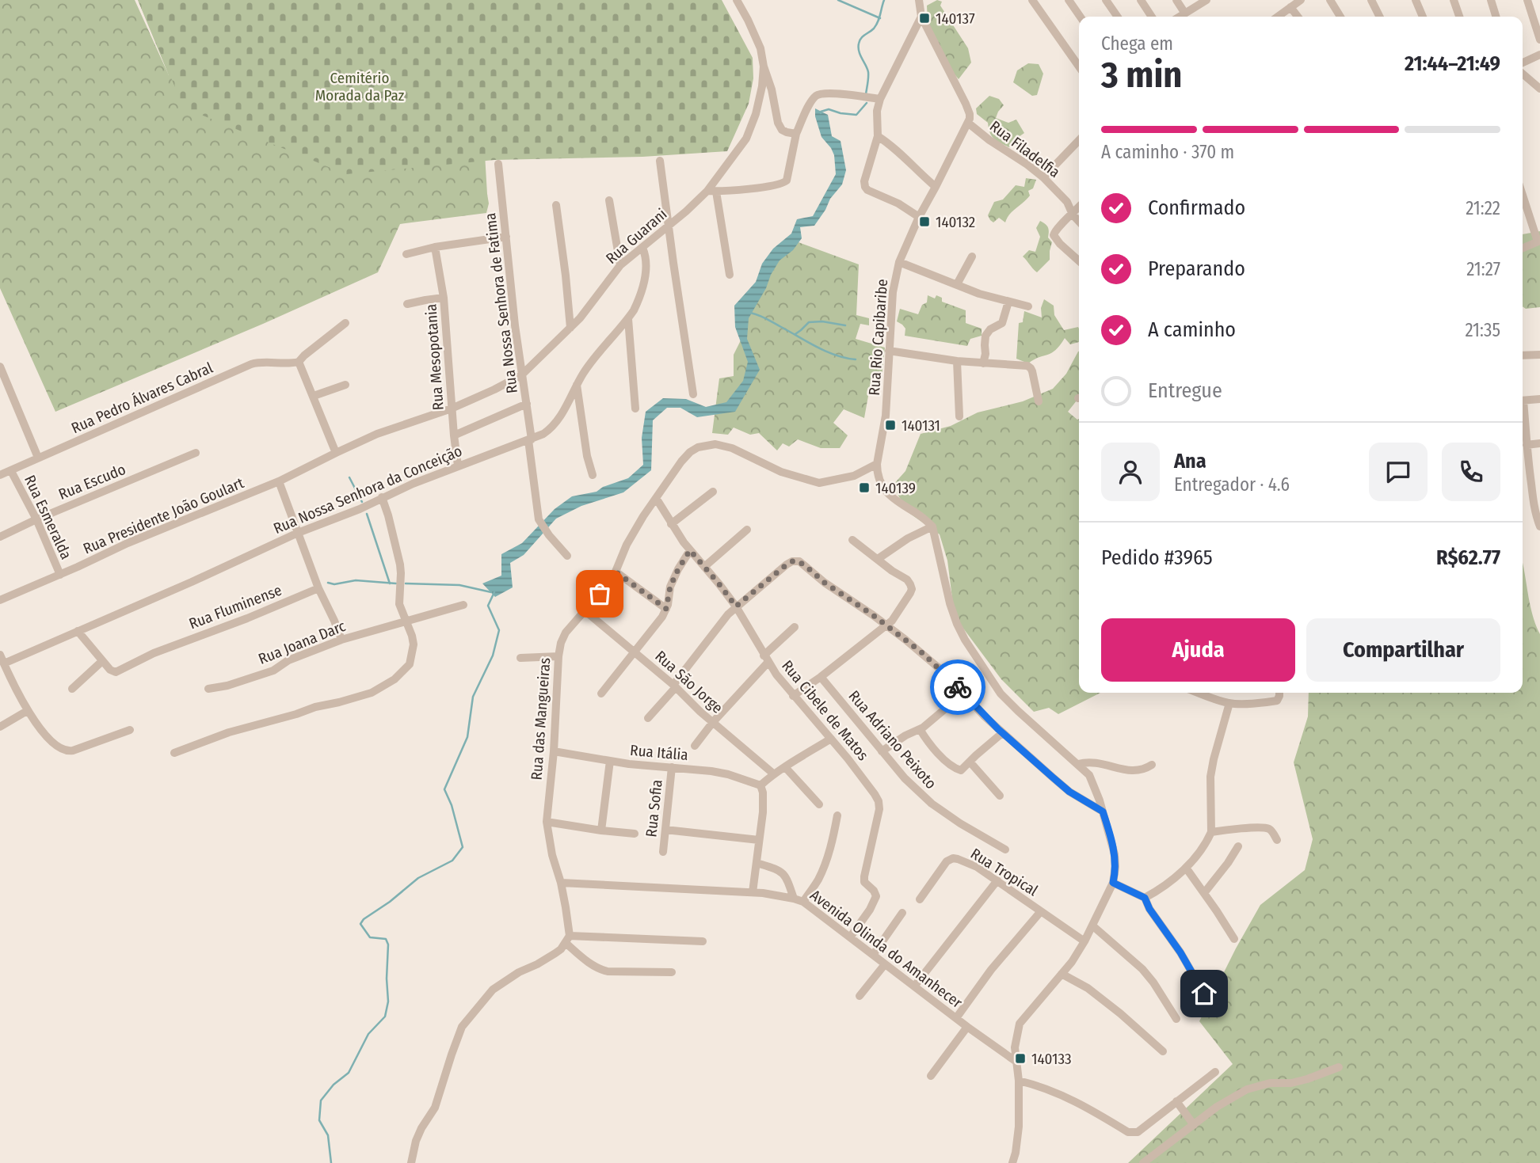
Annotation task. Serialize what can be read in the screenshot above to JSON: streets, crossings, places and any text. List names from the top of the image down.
{
  "streets": {
    "street": [
      "Rua Filadelfia",
      "Rua Guarani",
      "Rua Nossa Senhora de Fatima",
      "Rua Rio Capibaribe",
      "Rua Mesopotania",
      "Rua Pedro Álvares Cabral",
      "Rua Escudo",
      "Rua Nossa Senhora da Conceição",
      "Rua Presidente João Goulart",
      "Rua Esmeralda",
      "Rua Fluminense",
      "Rua Joana Darc",
      "Rua São Jorge",
      "Rua Cibele de Matos",
      "Rua das Mangueiras",
      "Rua Adriano Peixoto",
      "Rua Itália",
      "Rua Sofia",
      "Rua Tropical",
      "Avenida Olinda do Amanhecer"
    ]
  },
  "crossings": [
    ["Rua Filadelfia", "Rua Rio Capibaribe"],
    ["Rua Guarani", "Rua Nossa Senhora de Fatima"],
    ["Rua Guarani", "Rua Mesopotania"],
    ["Rua Guarani", "Rua Nossa Senhora da Conceição"],
    ["Rua Guarani", "Rua Presidente João Goulart"],
    ["Rua Nossa Senhora de Fatima", "Rua Nossa Senhora da Conceição"],
    ["Rua Rio Capibaribe", "Rua das Mangueiras"],
    ["Rua Mesopotania", "Rua Nossa Senhora da Conceição"],
    ["Rua Mesopotania", "Rua Presidente João Goulart"],
    ["Rua Pedro Álvares Cabral", "Rua Esmeralda"],
    ["Rua Escudo", "Rua Esmeralda"],
    ["Rua Presidente João Goulart", "Rua Esmeralda"],
    ["Rua São Jorge", "Rua das Mangueiras"],
    ["Rua Cibele de Matos", "Rua das Mangueiras"],
    ["Rua Cibele de Matos", "Avenida Olinda do Amanhecer"],
    ["Rua das Mangueiras", "Rua Itália"],
    ["Rua das Mangueiras", "Avenida Olinda do Amanhecer"],
    ["Rua Itália", "Rua Sofia"]
  ],
  "parks": ["Cemitério Morada da Paz"],
  "places": {
    "transit": [
      "140137",
      "140132",
      "140131",
      "140139",
      "140133"
    ]
  },
  "page": {
    "heading": ["3 min", "Chega em", "21:44–21:49"],
    "panel": [
      "Ana",
      "Entregador · 4.6",
      "Pedido #3965",
      "R$62.77"
    ],
    "bar": "A caminho · 370 m",
    "list": [
      ["Confirmado", "21:22"],
      ["Preparando", "21:27"],
      ["A caminho", "21:35"],
      "Entregue"
    ],
    "buttons": ["Ajuda", "Compartilhar"]
  }
}
